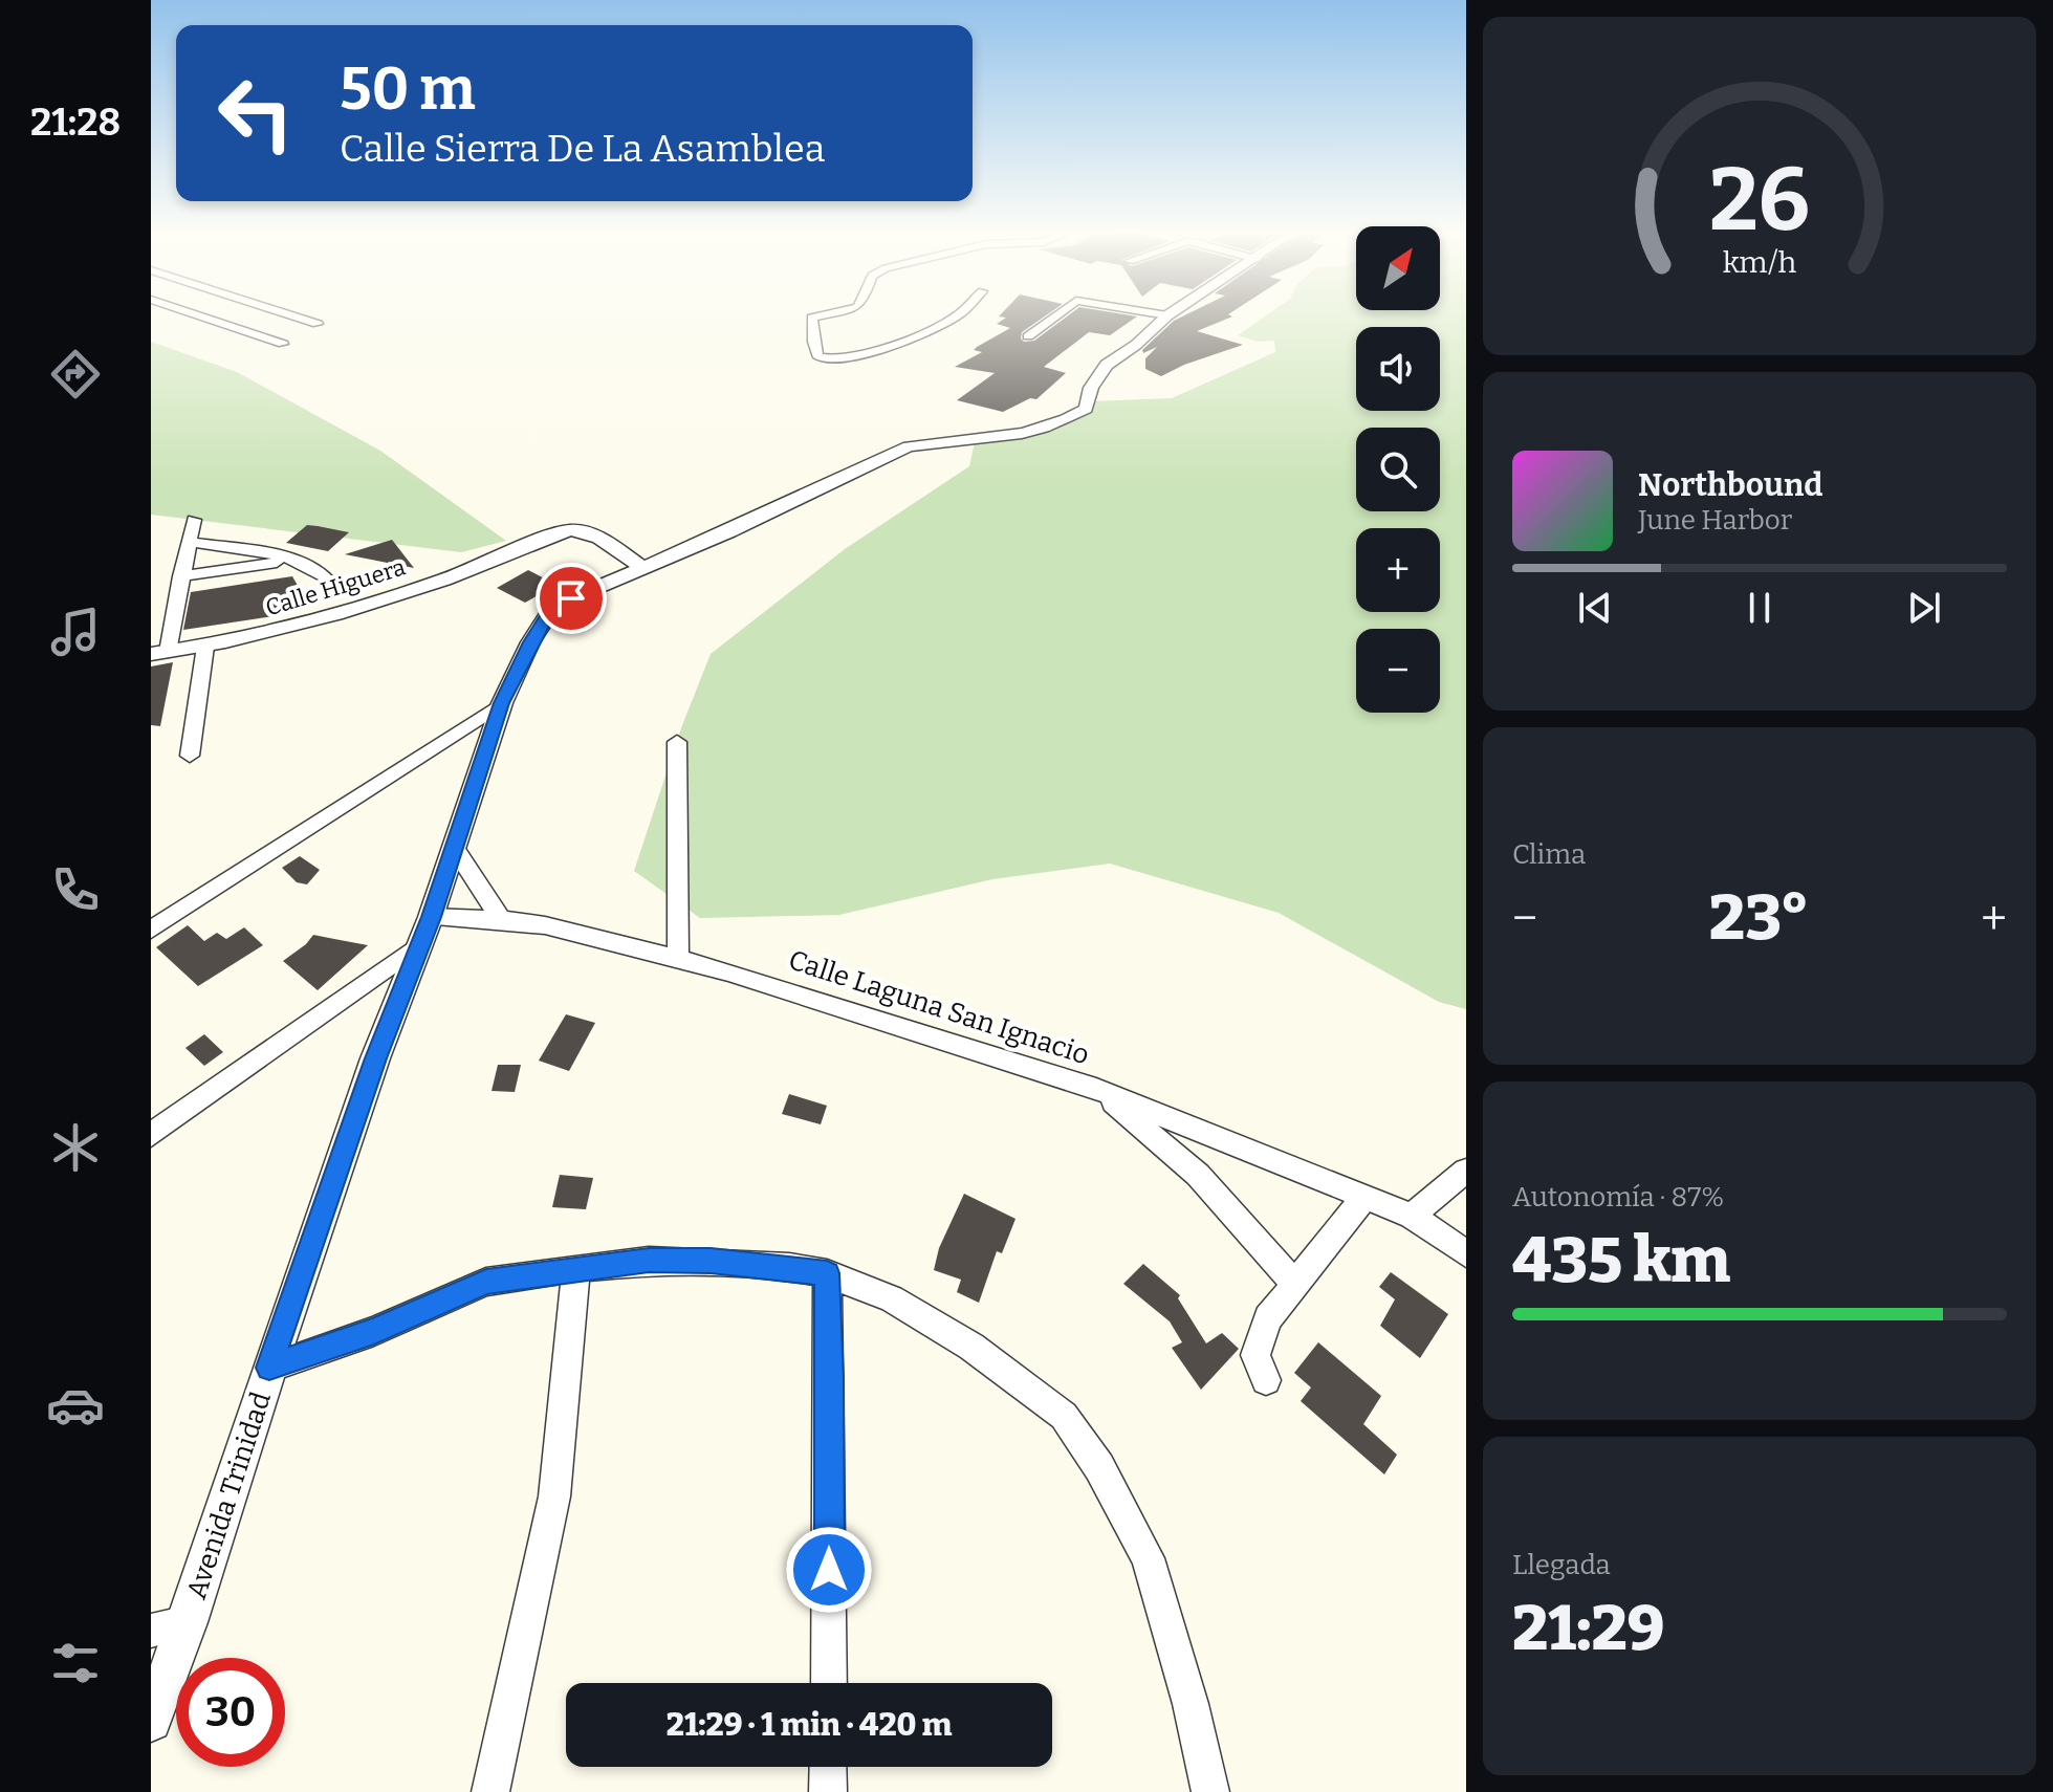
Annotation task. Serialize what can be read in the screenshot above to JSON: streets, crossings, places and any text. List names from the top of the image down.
{
  "streets": {
    "street": ["Calle Higuera", "Calle Laguna San Ignacio", "Avenida Trinidad"]
  },
  "crossings": [
    ["Calle Higuera", "Avenida Trinidad"],
    ["Calle Laguna San Ignacio", "Avenida Trinidad"]
  ],
  "north": "top right",
  "page": {
    "tabs": "21:28",
    "turn": ["50 m", "Calle Sierra De La Asamblea"],
    "map_buttons": ["+", "−"],
    "song": ["Northbound", "June Harbor"],
    "tile": [
      "Clima",
      ["Autonomía · 87%", "435 km"],
      ["Llegada", "21:29"]
    ],
    "heat": ["−", "23°", "+"],
    "limit": "30",
    "trip": "21:29 · 1 min · 420 m",
    "gauge": ["26", "km/h"]
  }
}
